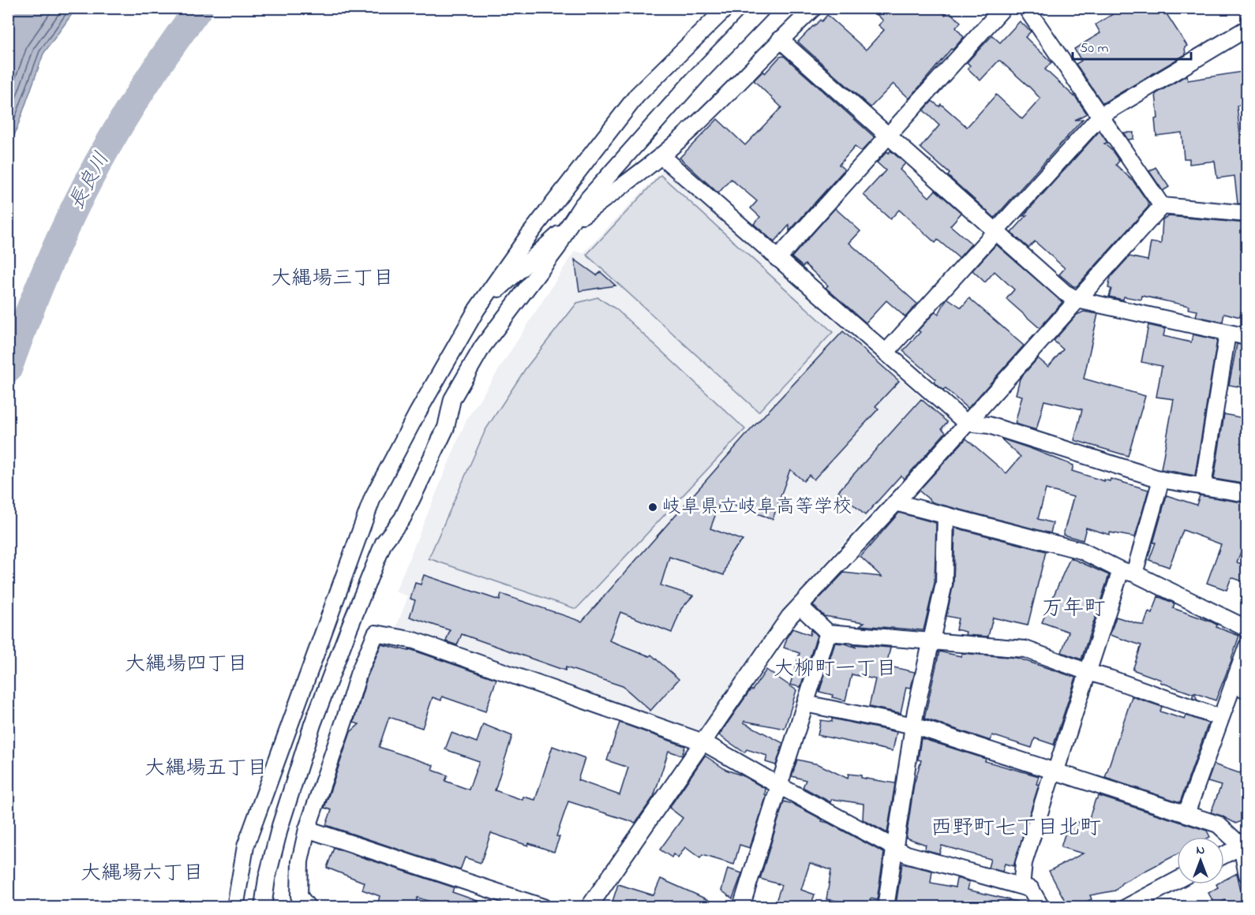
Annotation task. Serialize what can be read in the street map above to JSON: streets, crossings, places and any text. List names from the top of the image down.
{
  "districts": [
    "大縄場三丁目",
    "万年町",
    "大縄場四丁目",
    "大柳町一丁目",
    "大縄場五丁目",
    "西野町七丁目北町",
    "大縄場六丁目"
  ],
  "water": ["長良川"],
  "places": ["岐阜県立岐阜高等学校"],
  "scale_bar": "50 m",
  "north": "top"
}
